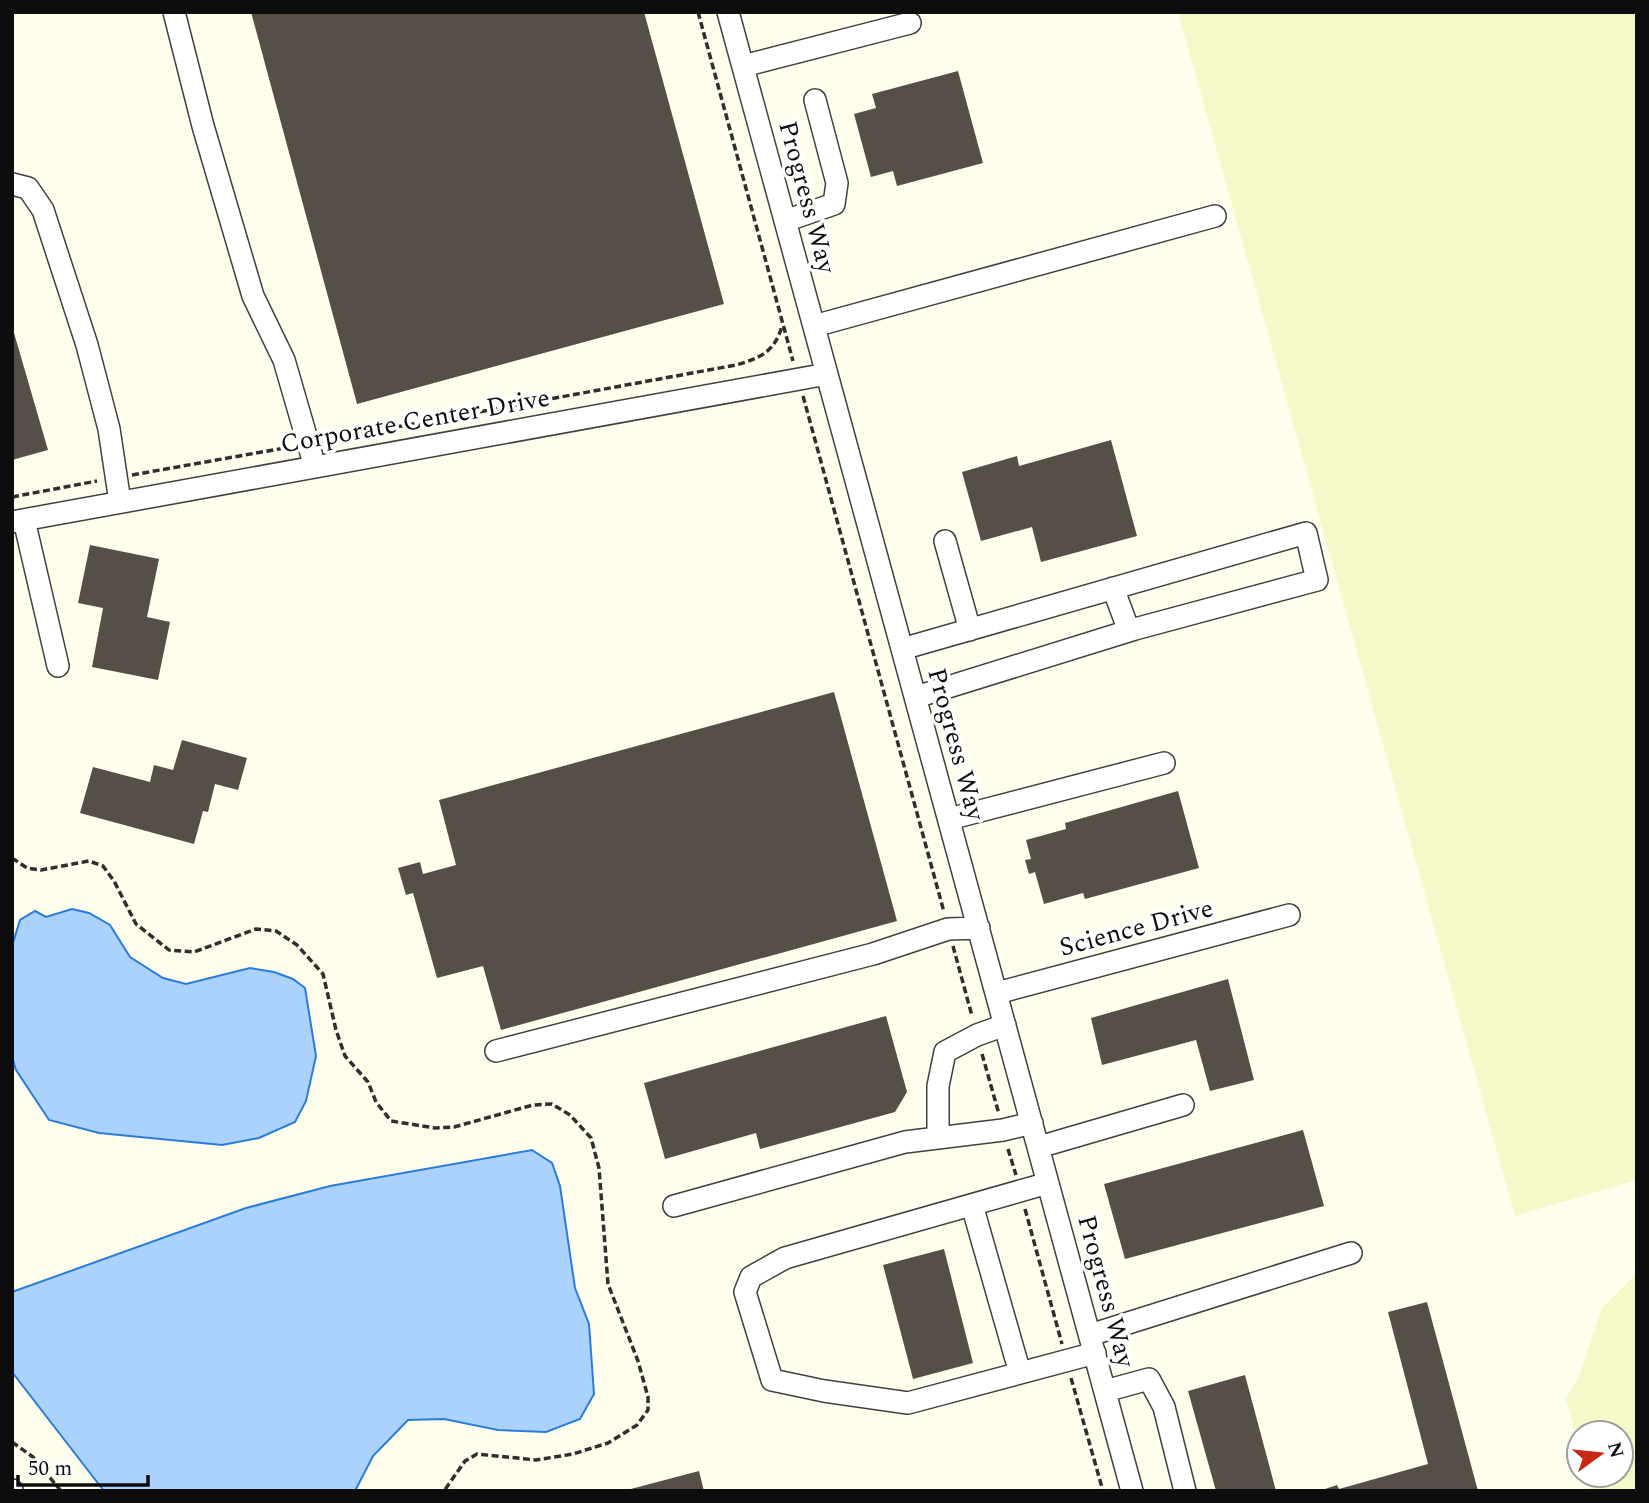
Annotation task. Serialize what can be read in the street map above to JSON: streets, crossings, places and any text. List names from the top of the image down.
{
  "streets": {
    "street": ["Progress Way", "Corporate Center Drive", "Science Drive"]
  },
  "crossings": [
    ["Progress Way", "Corporate Center Drive"],
    ["Progress Way", "Science Drive"]
  ],
  "scale_bar": "50 m",
  "north": "right"
}
